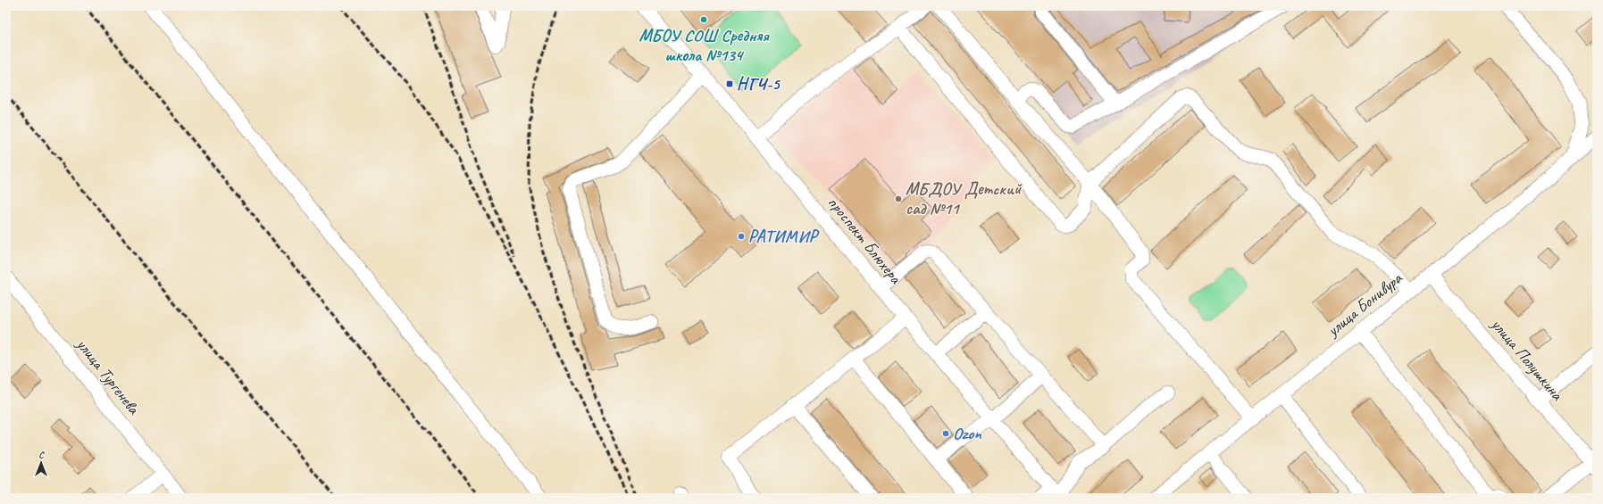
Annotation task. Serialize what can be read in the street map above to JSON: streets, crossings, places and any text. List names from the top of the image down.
{
  "streets": {
    "street": [
      "проспект Блюхера",
      "улица Бонивура",
      "улица Полушкина",
      "улица Тургенева"
    ]
  },
  "crossings": [
    ["улица Бонивура", "улица Полушкина"]
  ],
  "places": {
    "other": [
      "МБОУ СОШ Средняя школа №134",
      "МБДОУ Детский сад №11",
      "РАТИМИР",
      "Ozon"
    ],
    "transit": ["НГЧ-5"]
  },
  "north": "top"
}
